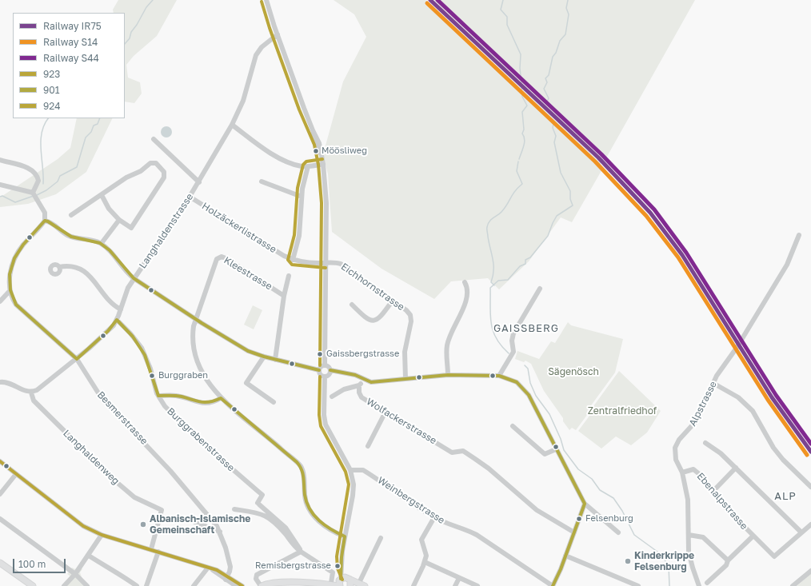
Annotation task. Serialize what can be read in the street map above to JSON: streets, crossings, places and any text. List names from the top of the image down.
{
  "streets": {
    "street": [
      "Holzäckerlistrasse",
      "Langhaldenstrasse",
      "Kleestrasse",
      "Eichhornstrasse",
      "Alpstrasse",
      "Besmerstrasse",
      "Wolfackerstrasse",
      "Burggrabenstrasse",
      "Langhaldenweg",
      "Weinbergstrasse",
      "Ebenalpstrasse"
    ]
  },
  "crossings": [
    ["Holzäckerlistrasse", "Langhaldenstrasse"],
    ["Holzäckerlistrasse", "Eichhornstrasse"],
    ["Langhaldenstrasse", "Besmerstrasse"],
    ["Langhaldenstrasse", "Burggrabenstrasse"],
    ["Langhaldenstrasse", "Langhaldenweg"],
    ["Alpstrasse", "Ebenalpstrasse"]
  ],
  "districts": ["GAISSBERG", "ALP"],
  "parks": ["Sägenösch", "Zentralfriedhof"],
  "places": [
    "Möösliweg",
    "Gaissbergstrasse",
    "Burggraben",
    "Felsenburg",
    "Albanisch-Islamische Gemeinschaft",
    "Kinderkrippe Felsenburg",
    "Remisbergstrasse"
  ],
  "lines": [
    "rail line IR75",
    "rail line S44",
    "transit line 924",
    "rail line S14",
    "transit line 901",
    "transit line 923"
  ],
  "legend": [
    "Railway IR75",
    "Railway S14",
    "Railway S44",
    "923",
    "901",
    "924"
  ],
  "scale_bar": "100 m"
}
